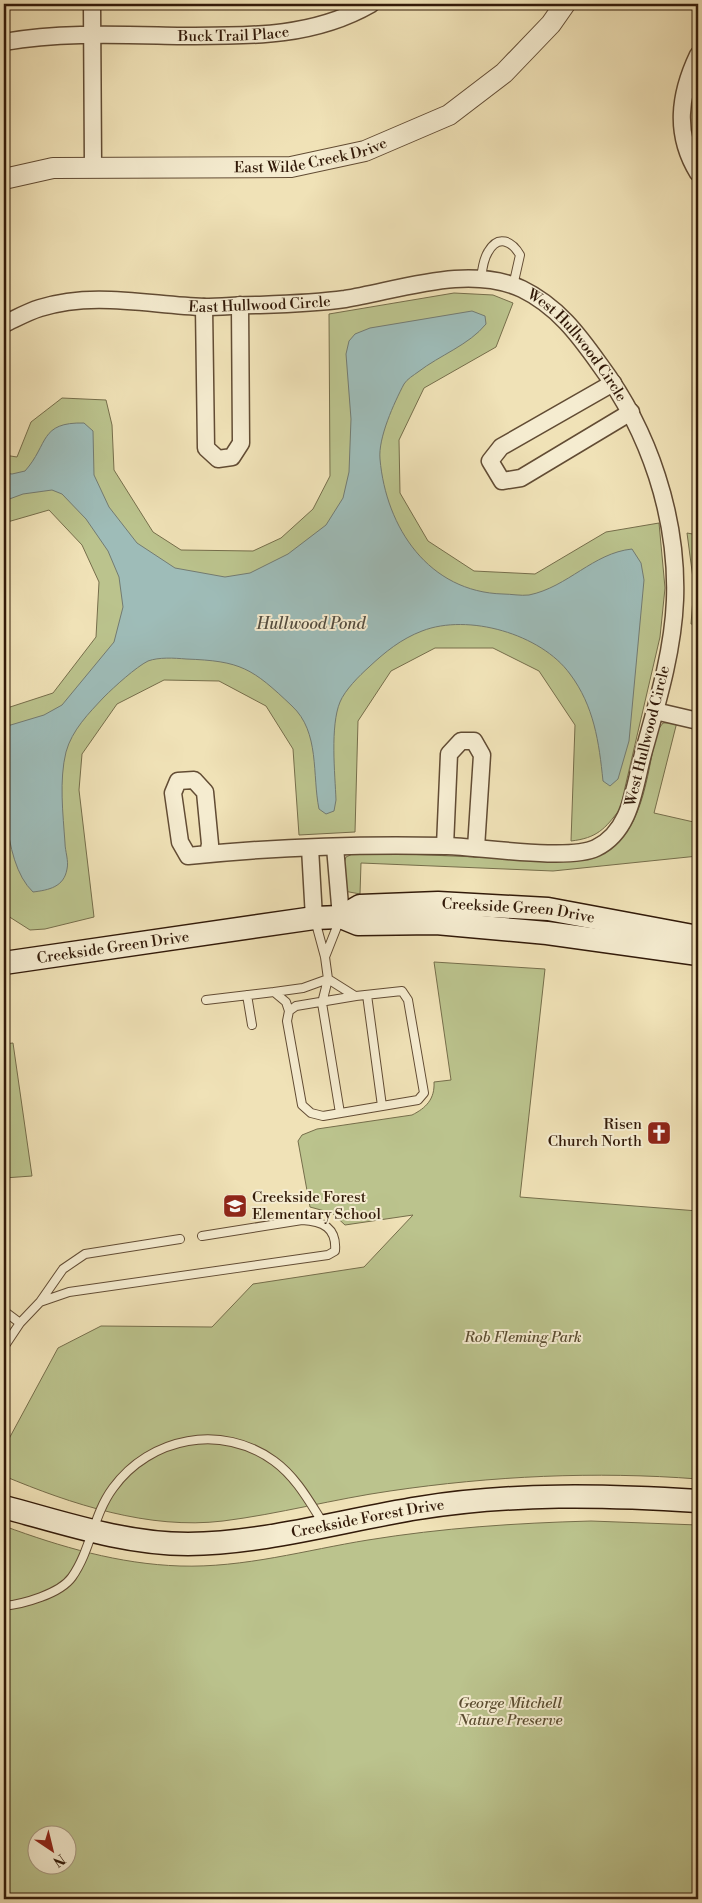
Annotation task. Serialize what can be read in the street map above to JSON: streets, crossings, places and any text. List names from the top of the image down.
{
  "streets": {
    "main road": ["Creekside Green Drive", "Creekside Forest Drive"],
    "street": [
      "Buck Trail Place",
      "East Wilde Creek Drive",
      "East Hullwood Circle",
      "West Hullwood Circle"
    ]
  },
  "crossings": [
    ["East Hullwood Circle", "West Hullwood Circle"]
  ],
  "water": ["Hullwood Pond"],
  "parks": ["Rob Fleming Park", "George Mitchell Nature Preserve"],
  "places": {
    "church": ["Risen Church North"],
    "school or university": ["Creekside Forest Elementary School"]
  },
  "north": "bottom right"
}
